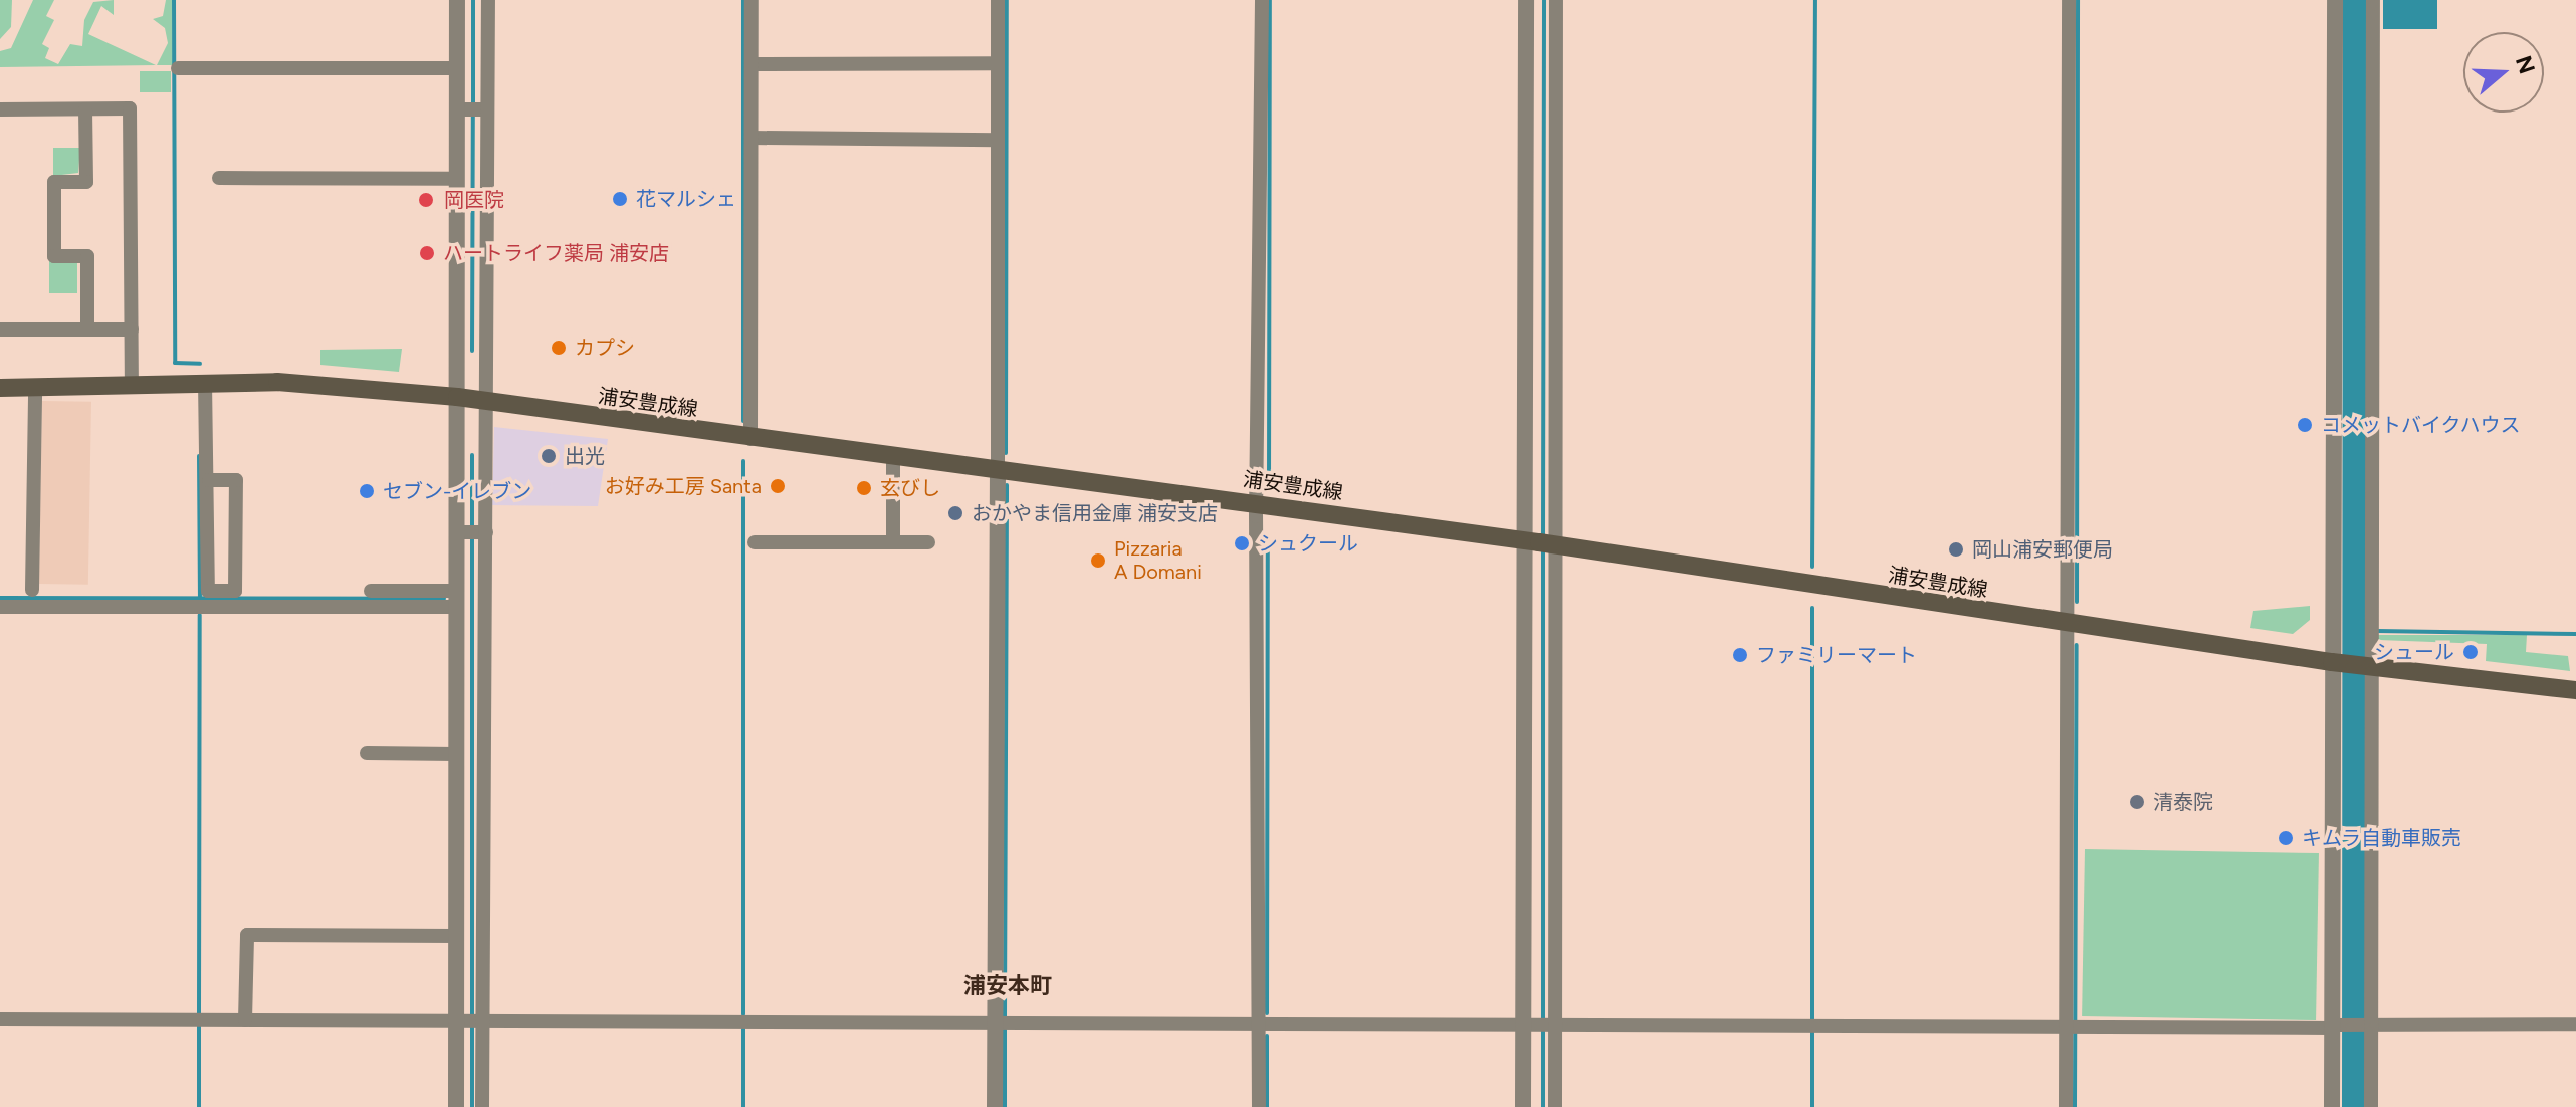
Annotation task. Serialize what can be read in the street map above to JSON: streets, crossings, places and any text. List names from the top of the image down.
{
  "streets": {
    "main road": ["浦安豊成線"]
  },
  "districts": ["浦安本町"],
  "places": [
    "花マルシェ",
    "岡医院",
    "ハートライフ薬局 浦安店",
    "カプシ",
    "コメットバイクハウス",
    "出光",
    "お好み工房 Santa",
    "玄びし",
    "セブン-イレブン",
    "おかやま信用金庫 浦安支店",
    "シュクール",
    "岡山浦安郵便局",
    "Pizzaria A Domani",
    "シュール",
    "ファミリーマート",
    "清泰院",
    "キムラ自動車販売"
  ],
  "north": "right"
}
